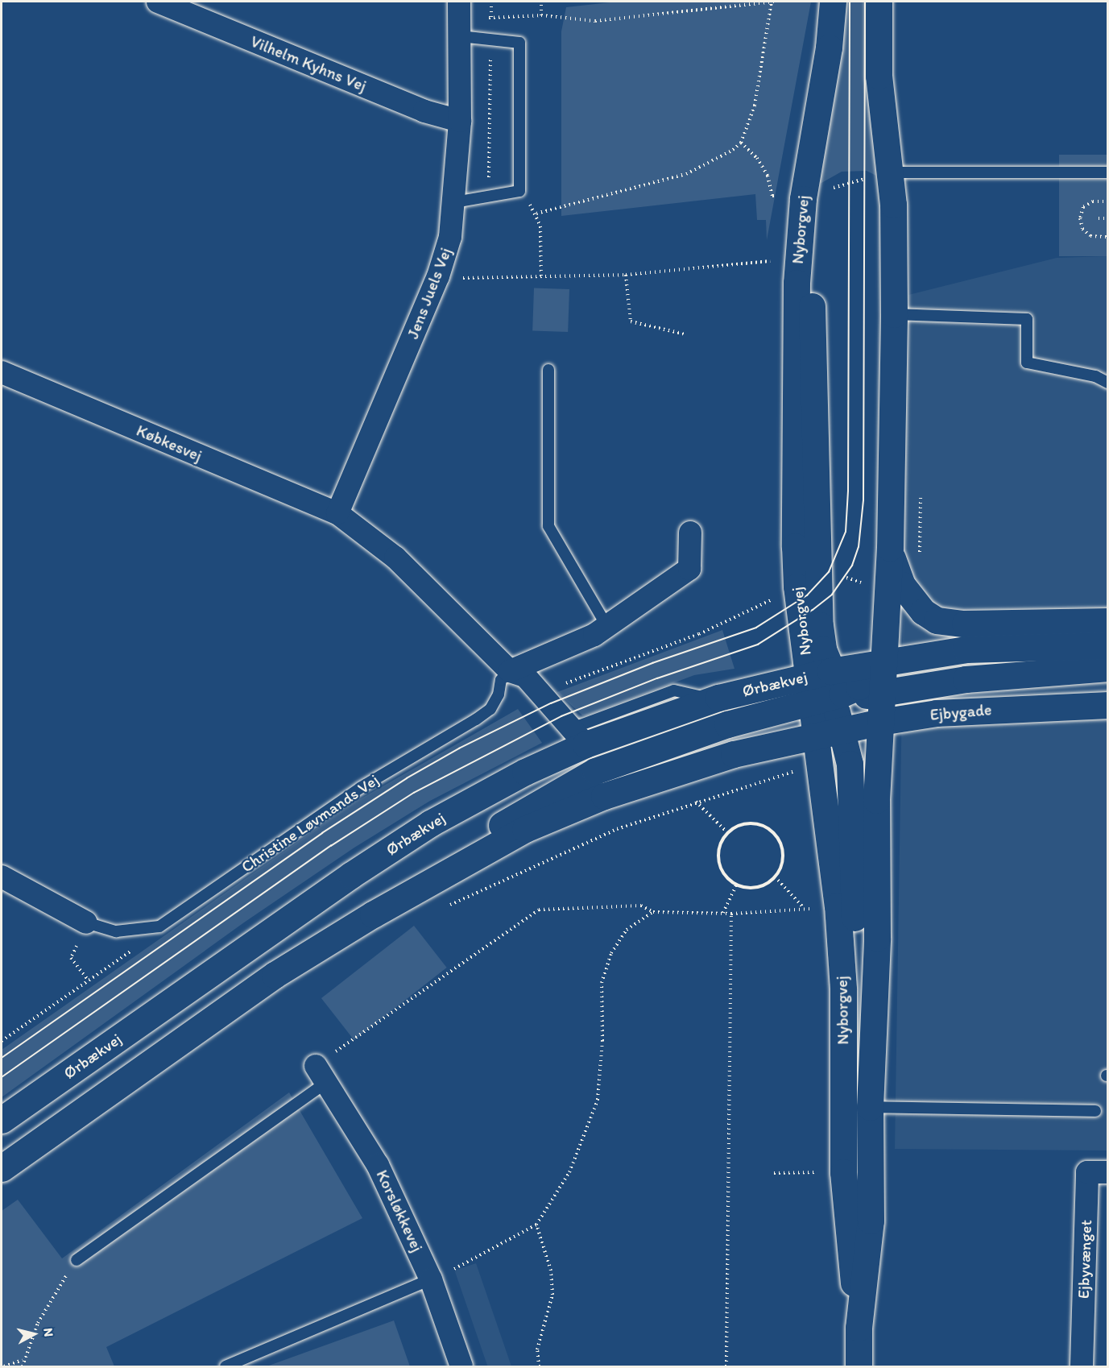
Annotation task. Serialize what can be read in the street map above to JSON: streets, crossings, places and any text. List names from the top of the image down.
{
  "streets": {
    "main road": ["Nyborgvej", "Ørbækvej", "Ejbygade"],
    "street": [
      "Vilhelm Kyhns Vej",
      "Jens Juels Vej",
      "Købkesvej",
      "Korsløkkevej",
      "Ejbyvænget"
    ],
    "lane": ["Christine Løvmands Vej"]
  },
  "crossings": [
    ["Vilhelm Kyhns Vej", "Jens Juels Vej"],
    ["Nyborgvej", "Ørbækvej"],
    ["Nyborgvej", "Ejbygade"],
    ["Jens Juels Vej", "Købkesvej"]
  ],
  "north": "right"
}
